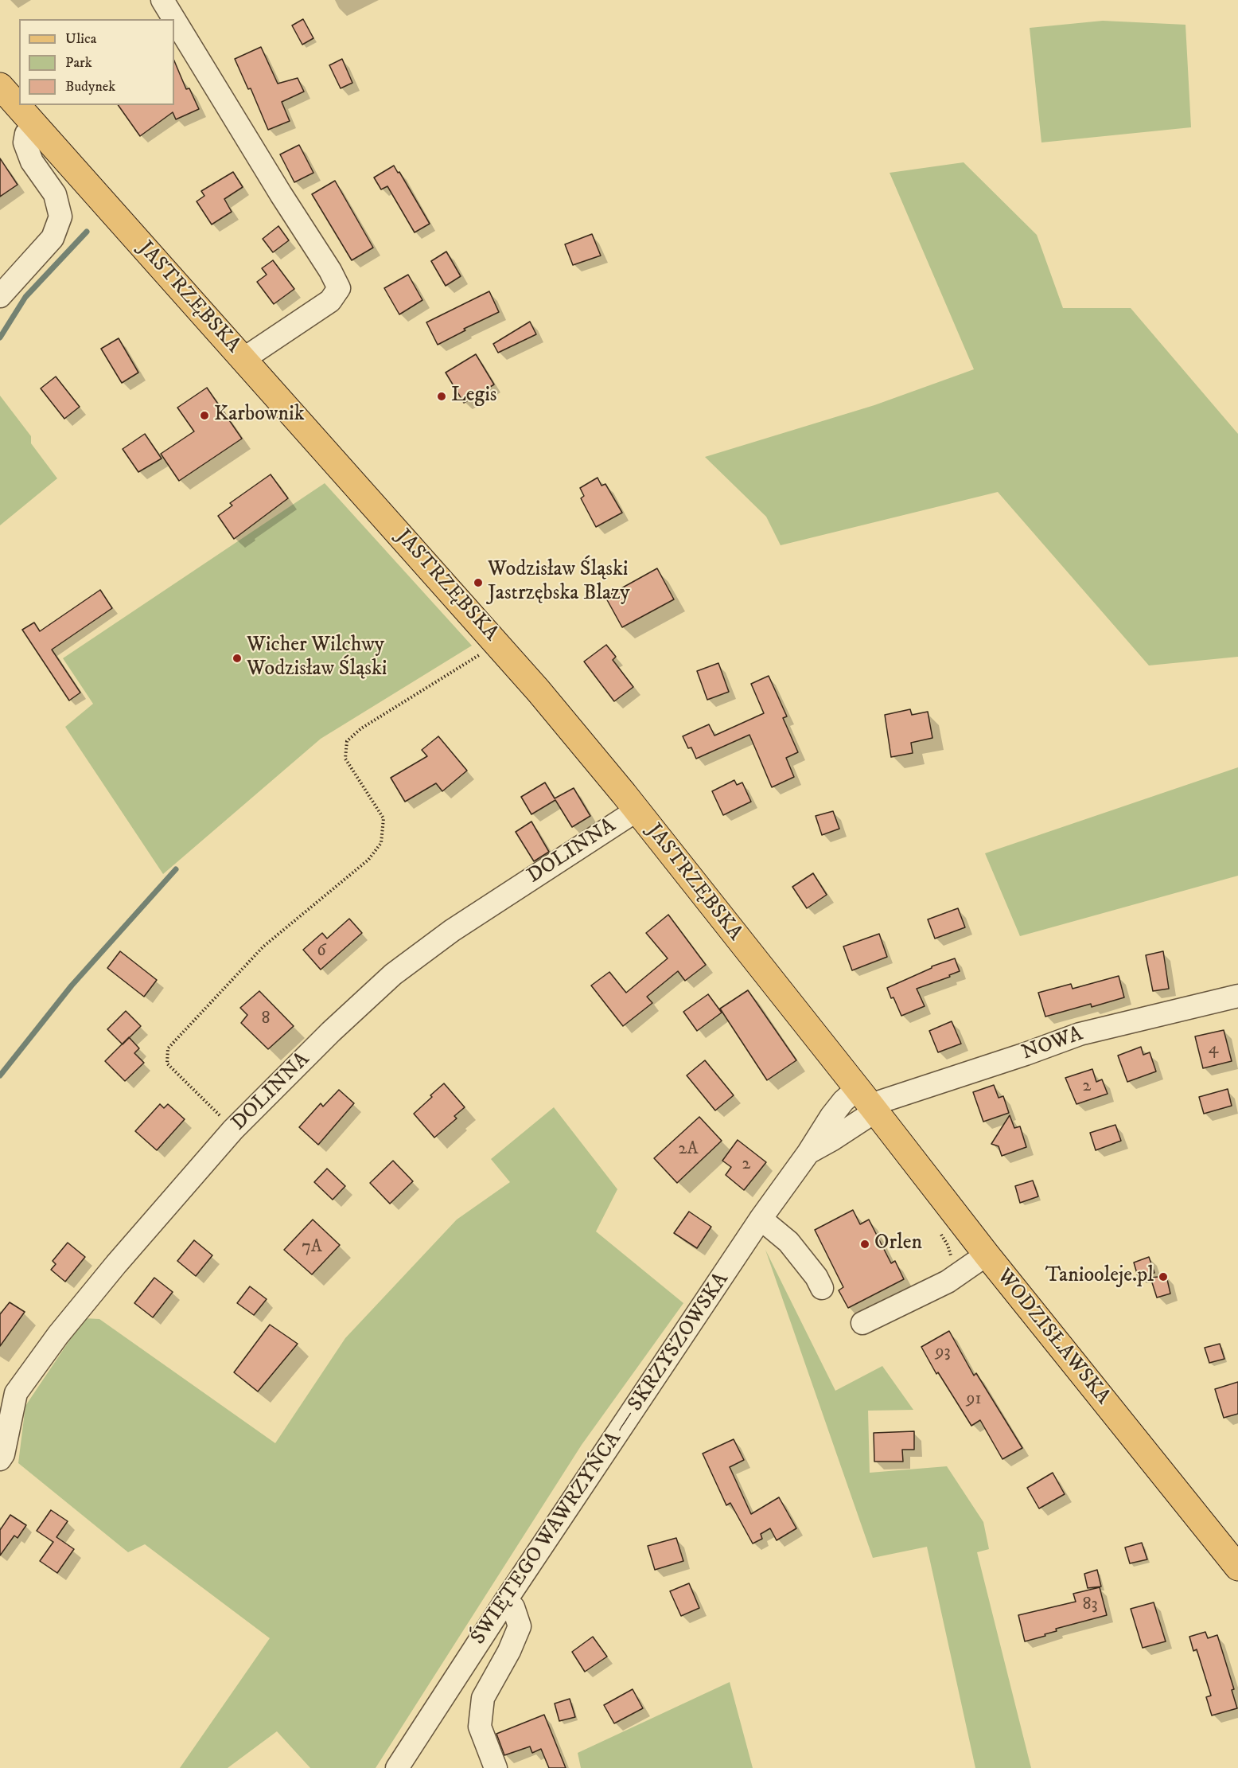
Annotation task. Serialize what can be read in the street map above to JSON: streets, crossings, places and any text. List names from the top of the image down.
{
  "streets": {
    "main road": ["JASTRZĘBSKA", "WODZISŁAWSKA"],
    "street": ["DOLINNA", "NOWA", "ŚWIĘTEGO WAWRZYŃCA — SKRZYSZOWSKA"]
  },
  "crossings": [
    ["JASTRZĘBSKA", "DOLINNA"],
    ["JASTRZĘBSKA", "NOWA"],
    ["JASTRZĘBSKA", "WODZISŁAWSKA"],
    ["NOWA", "WODZISŁAWSKA"],
    ["NOWA", "ŚWIĘTEGO WAWRZYŃCA — SKRZYSZOWSKA"]
  ],
  "places": [
    "Legis",
    "Karbownik",
    "Wodzisław Śląski Jastrzębska Blazy",
    "Wicher Wilchwy Wodzisław Śląski",
    "Orlen",
    "Taniooleje.pl"
  ],
  "house_numbers": [
    "6",
    "8",
    "4",
    "2",
    "2A",
    "2",
    "7A",
    "93",
    "91",
    "83"
  ],
  "legend": ["Ulica", "Park", "Budynek"]
}
